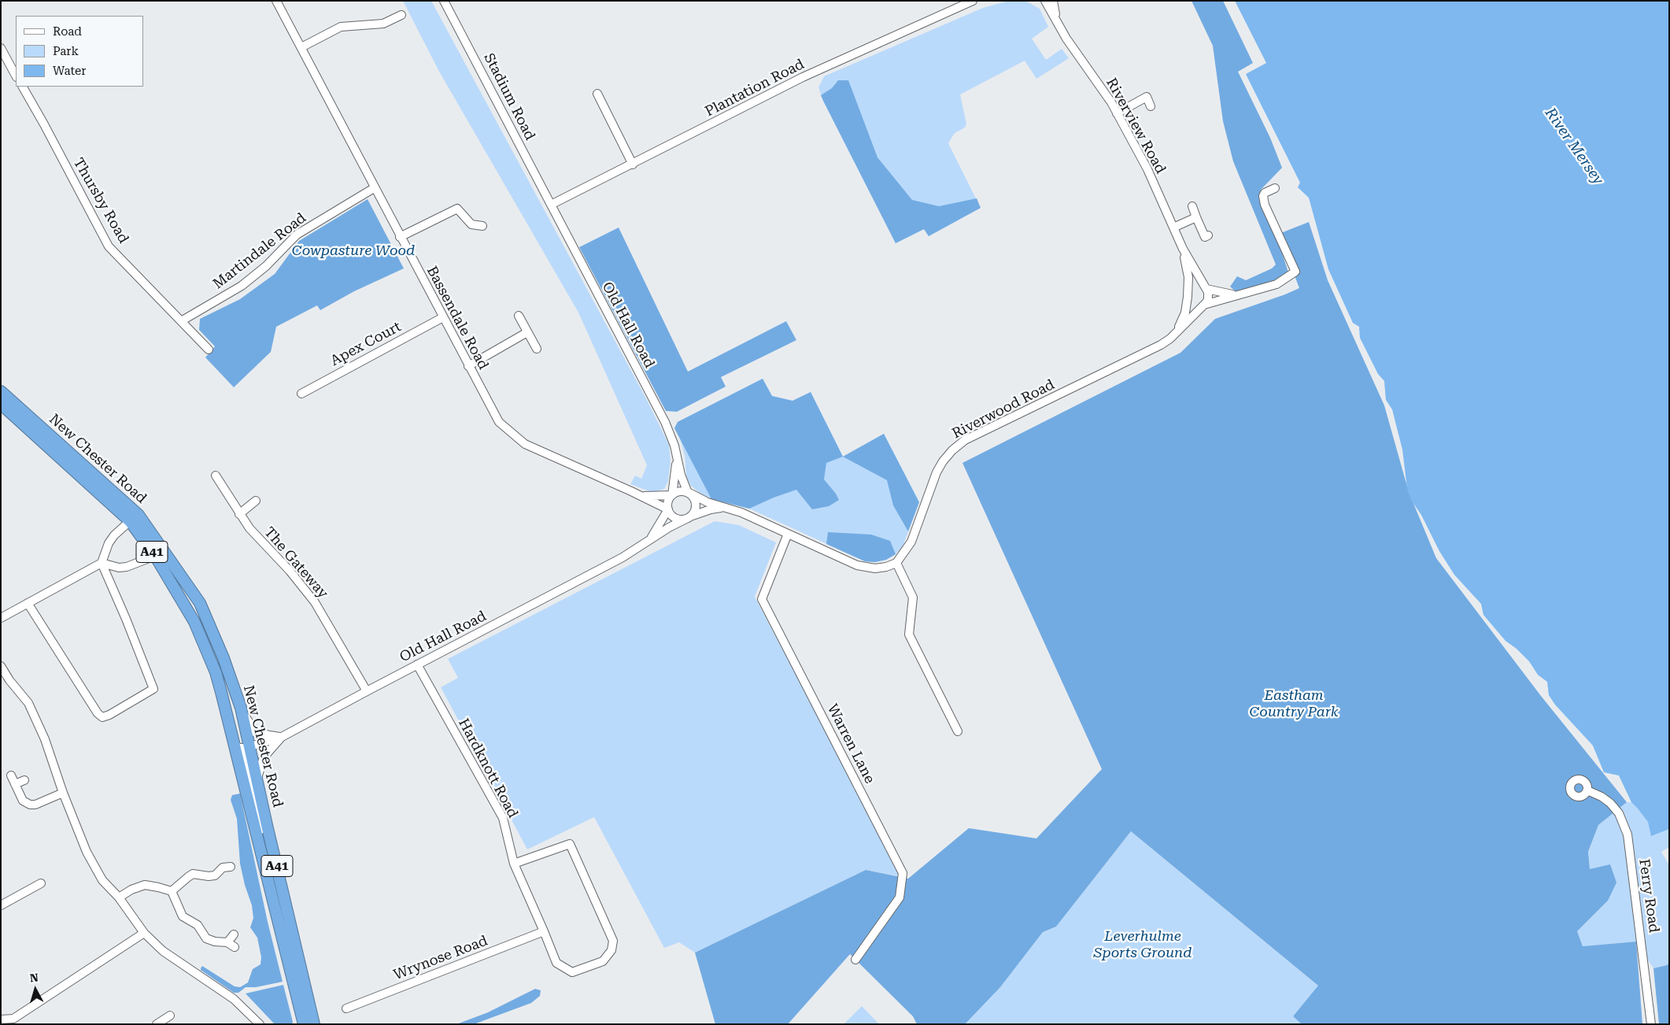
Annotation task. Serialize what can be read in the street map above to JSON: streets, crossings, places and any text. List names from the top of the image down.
{
  "streets": {
    "highway": ["New Chester Road", "A41"],
    "street": [
      "Plantation Road",
      "Stadium Road",
      "Riverview Road",
      "Thursby Road",
      "Martindale Road",
      "Bassendale Road",
      "Old Hall Road",
      "Apex Court",
      "Riverwood Road",
      "The Gateway",
      "Warren Lane",
      "Hardknott Road",
      "Ferry Road",
      "Wrynose Road"
    ]
  },
  "crossings": [
    ["Plantation Road", "Stadium Road"],
    ["Plantation Road", "Old Hall Road"],
    ["Stadium Road", "Old Hall Road"],
    ["Riverview Road", "Riverwood Road"],
    ["Thursby Road", "Martindale Road"],
    ["Martindale Road", "Bassendale Road"],
    ["Bassendale Road", "Old Hall Road"],
    ["Bassendale Road", "Apex Court"],
    ["Old Hall Road", "New Chester Road"],
    ["Old Hall Road", "The Gateway"],
    ["Old Hall Road", "Hardknott Road"],
    ["Hardknott Road", "Wrynose Road"]
  ],
  "water": ["River Mersey"],
  "parks": ["Cowpasture Wood", "Eastham Country Park", "Leverhulme Sports Ground"],
  "legend": ["Road", "Park", "Water"],
  "north": "top"
}
